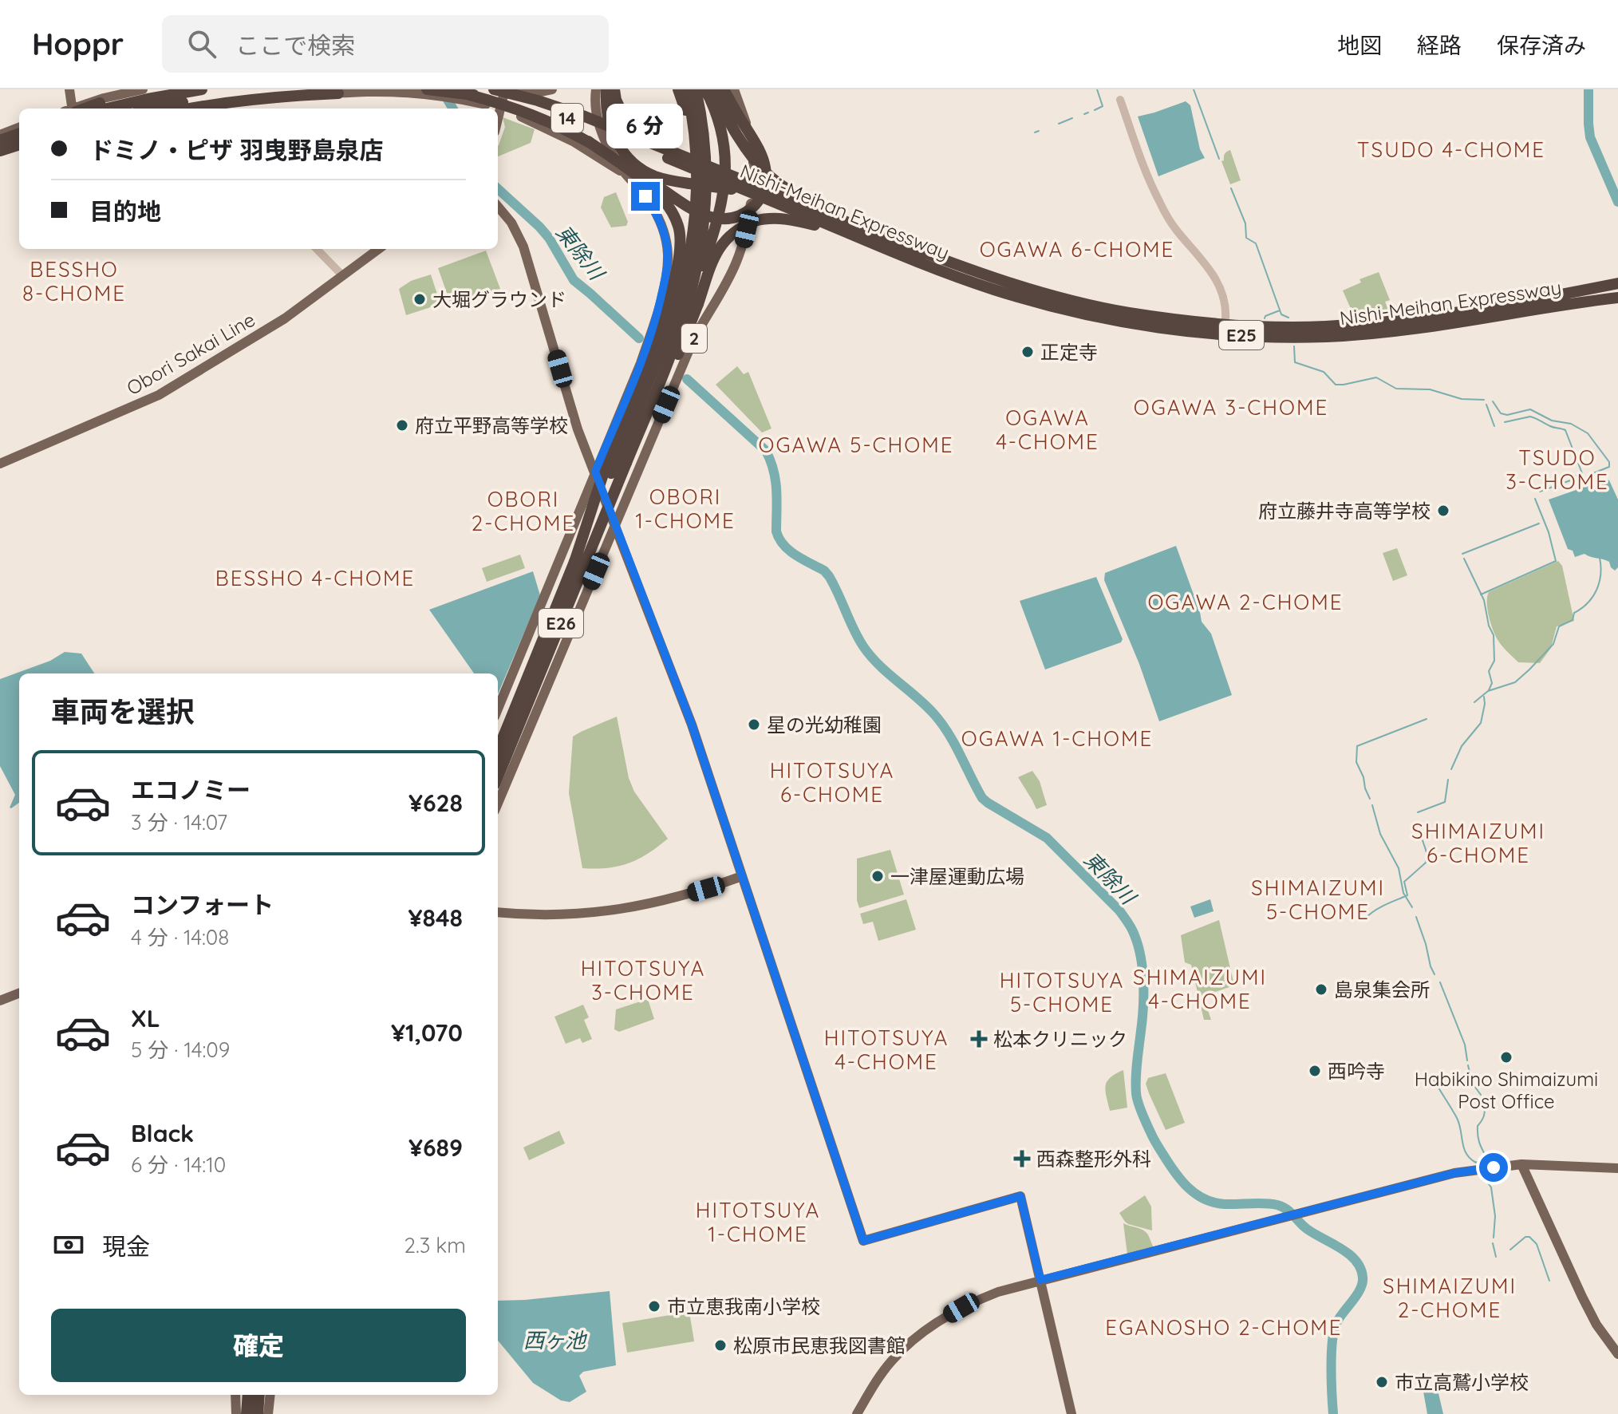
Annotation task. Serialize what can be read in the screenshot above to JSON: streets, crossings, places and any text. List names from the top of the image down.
{
  "streets": {
    "highway": [
      "14",
      "Nishi-Meihan Expressway",
      "E25",
      "E26"
    ],
    "main road": ["2", "Obori Sakai Line"]
  },
  "crossings": [
    ["14", "Nishi-Meihan Expressway"],
    ["14", "E26"],
    ["Nishi-Meihan Expressway", "E25"],
    ["Nishi-Meihan Expressway", "E26"],
    ["E25", "E26"]
  ],
  "districts": [
    "TSUDO 4-CHOME",
    "OGAWA 6-CHOME",
    "BESSHO 8-CHOME",
    "OGAWA 3-CHOME",
    "OGAWA 4-CHOME",
    "OGAWA 5-CHOME",
    "TSUDO 3-CHOME",
    "OBORI 1-CHOME",
    "OBORI 2-CHOME",
    "BESSHO 4-CHOME",
    "OGAWA 2-CHOME",
    "OGAWA 1-CHOME",
    "HITOTSUYA 6-CHOME",
    "SHIMAIZUMI 6-CHOME",
    "SHIMAIZUMI 5-CHOME",
    "HITOTSUYA 3-CHOME",
    "SHIMAIZUMI 4-CHOME",
    "HITOTSUYA 5-CHOME",
    "HITOTSUYA 4-CHOME",
    "HITOTSUYA 1-CHOME",
    "SHIMAIZUMI 2-CHOME",
    "EGANOSHO 2-CHOME"
  ],
  "water": ["東除川", "西ヶ池"],
  "places": {
    "other": [
      "大堀グラウンド",
      "正定寺",
      "府立平野高等学校",
      "府立藤井寺高等学校",
      "星の光幼稚園",
      "一津屋運動広場",
      "島泉集会所",
      "Habikino Shimaizumi Post Office",
      "西吟寺",
      "市立恵我南小学校",
      "松原市民恵我図書館",
      "市立高鷲小学校"
    ],
    "health": ["松本クリニック", "西森整形外科"]
  },
  "page": {
    "header": "Hoppr",
    "search": "ここで検索",
    "nav": ["地図", "経路", "保存済み"],
    "bubble": "6 分",
    "banner": ["ドミノ・ピザ 羽曳野島泉店", "目的地"],
    "heading": "車両を選択",
    "list": [
      {
        "name": "エコノミー",
        "note": "3 分 · 14:07",
        "value": "¥628"
      },
      {
        "name": "コンフォート",
        "note": "4 分 · 14:08",
        "value": "¥848"
      },
      {
        "name": "XL",
        "note": "5 分 · 14:09",
        "value": "¥1,070"
      },
      {
        "name": "Black",
        "note": "6 分 · 14:10",
        "value": "¥689"
      }
    ],
    "pay": ["現金", "2.3 km"],
    "buttons": "確定"
  }
}
